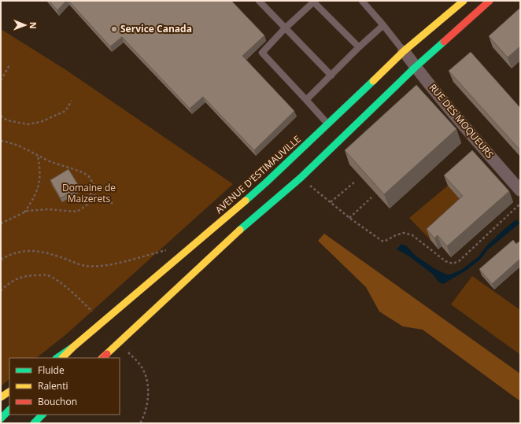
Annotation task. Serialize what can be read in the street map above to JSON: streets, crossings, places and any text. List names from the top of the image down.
{
  "streets": {
    "main road": ["AVENUE D'ESTIMAUVILLE"],
    "street": ["RUE DES MOQUEURS"]
  },
  "crossings": [
    ["RUE DES MOQUEURS", "AVENUE D'ESTIMAUVILLE"]
  ],
  "parks": ["Domaine de Maizerets"],
  "places": ["Service Canada"],
  "legend": ["Fluide", "Ralenti", "Bouchon"],
  "north": "right"
}
